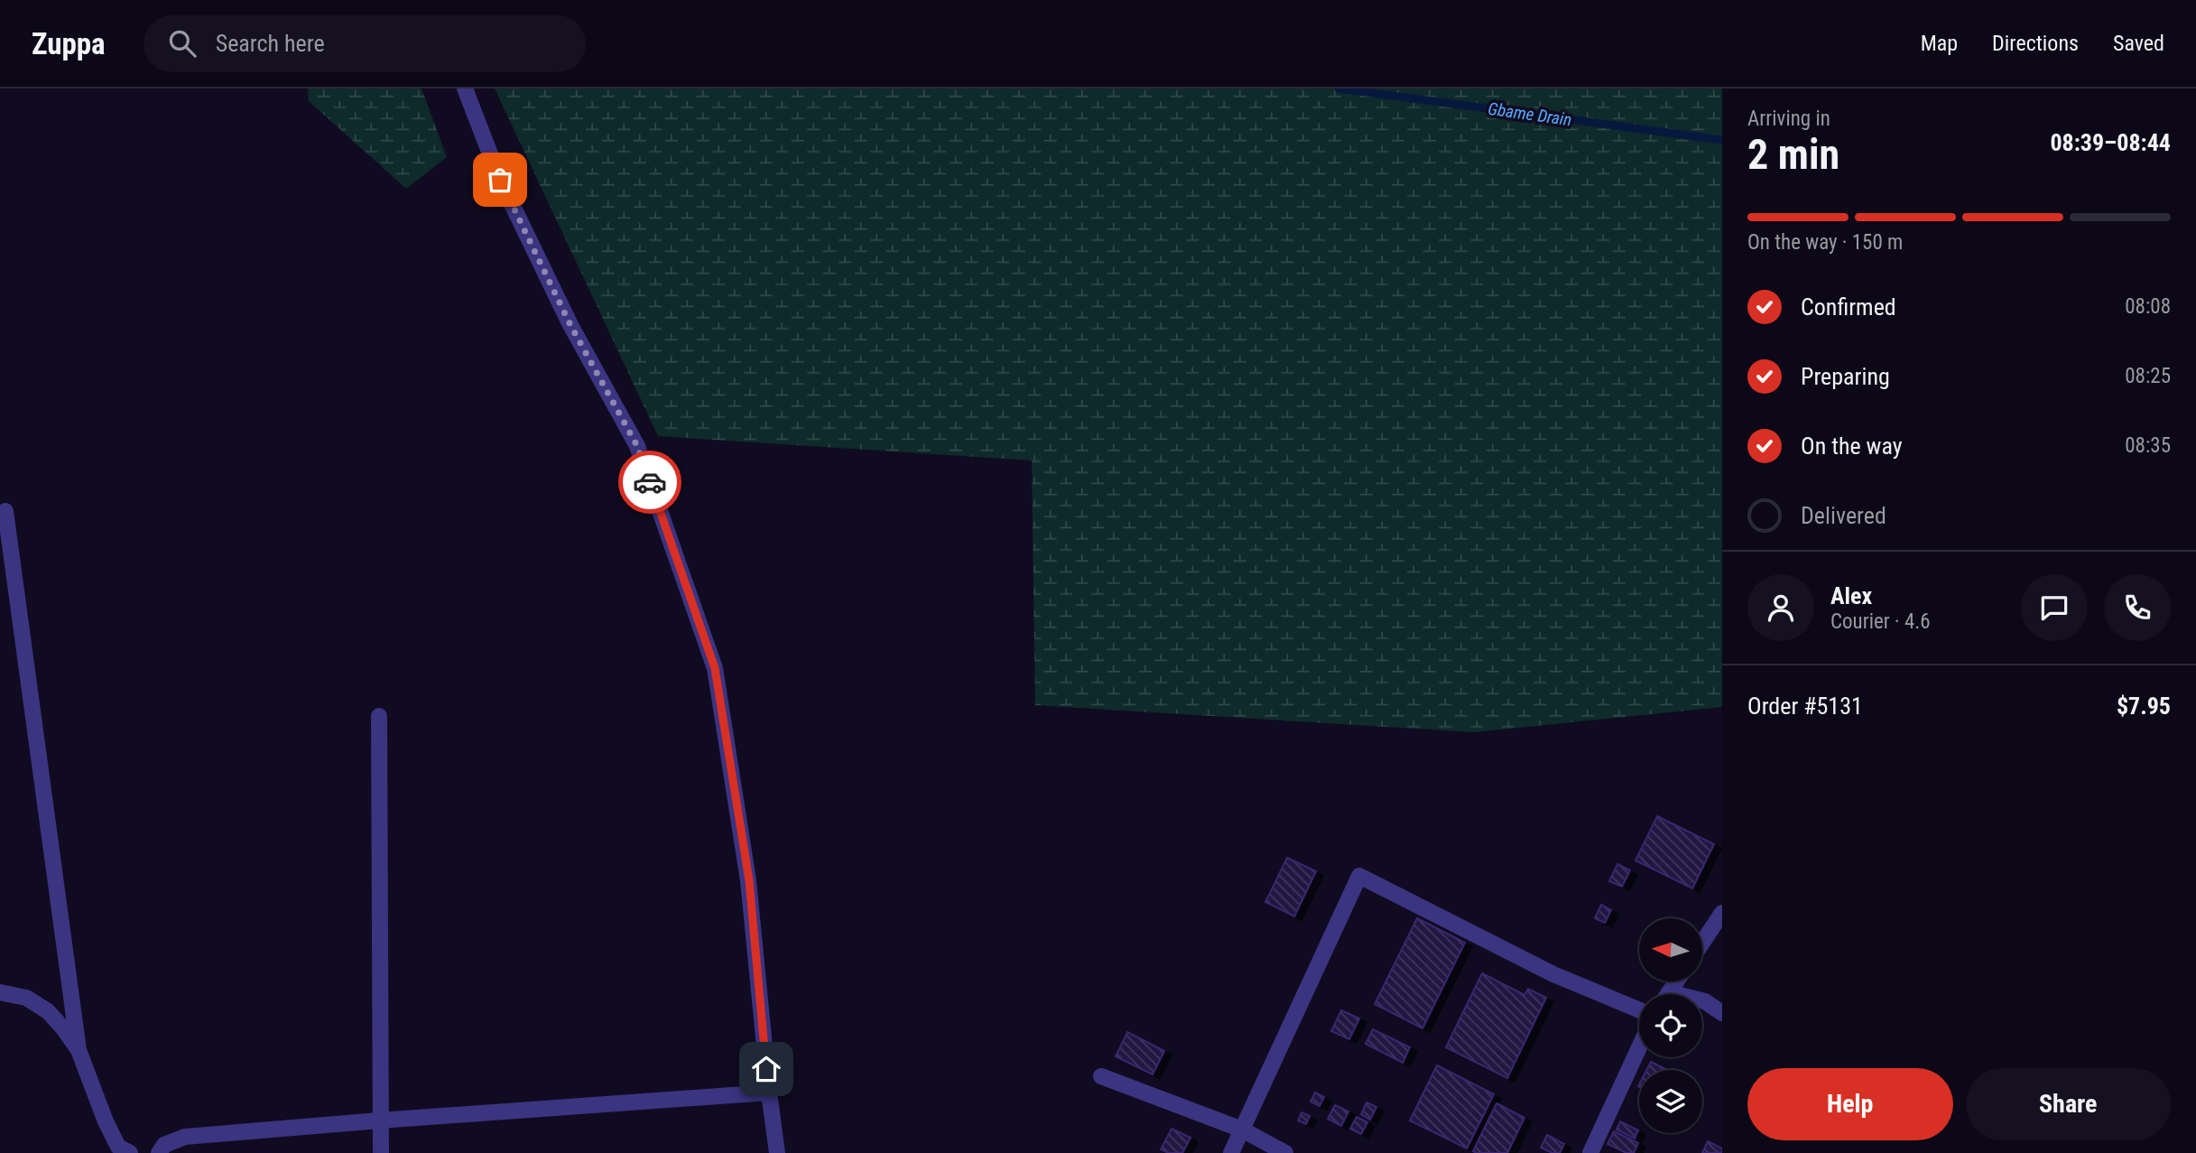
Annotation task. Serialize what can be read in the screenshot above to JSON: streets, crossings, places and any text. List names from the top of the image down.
{
  "water": ["Gbame Drain"],
  "north": "left",
  "page": {
    "header": "Zuppa",
    "search": "Search here",
    "nav": ["Map", "Directions", "Saved"],
    "heading": ["2 min", "Arriving in", "08:39–08:44"],
    "panel": [
      "Alex",
      "Courier · 4.6",
      "Order #5131",
      "$7.95"
    ],
    "bar": "On the way · 150 m",
    "list": [
      ["Confirmed", "08:08"],
      ["Preparing", "08:25"],
      ["On the way", "08:35"],
      "Delivered"
    ],
    "buttons": ["Help", "Share"]
  }
}
